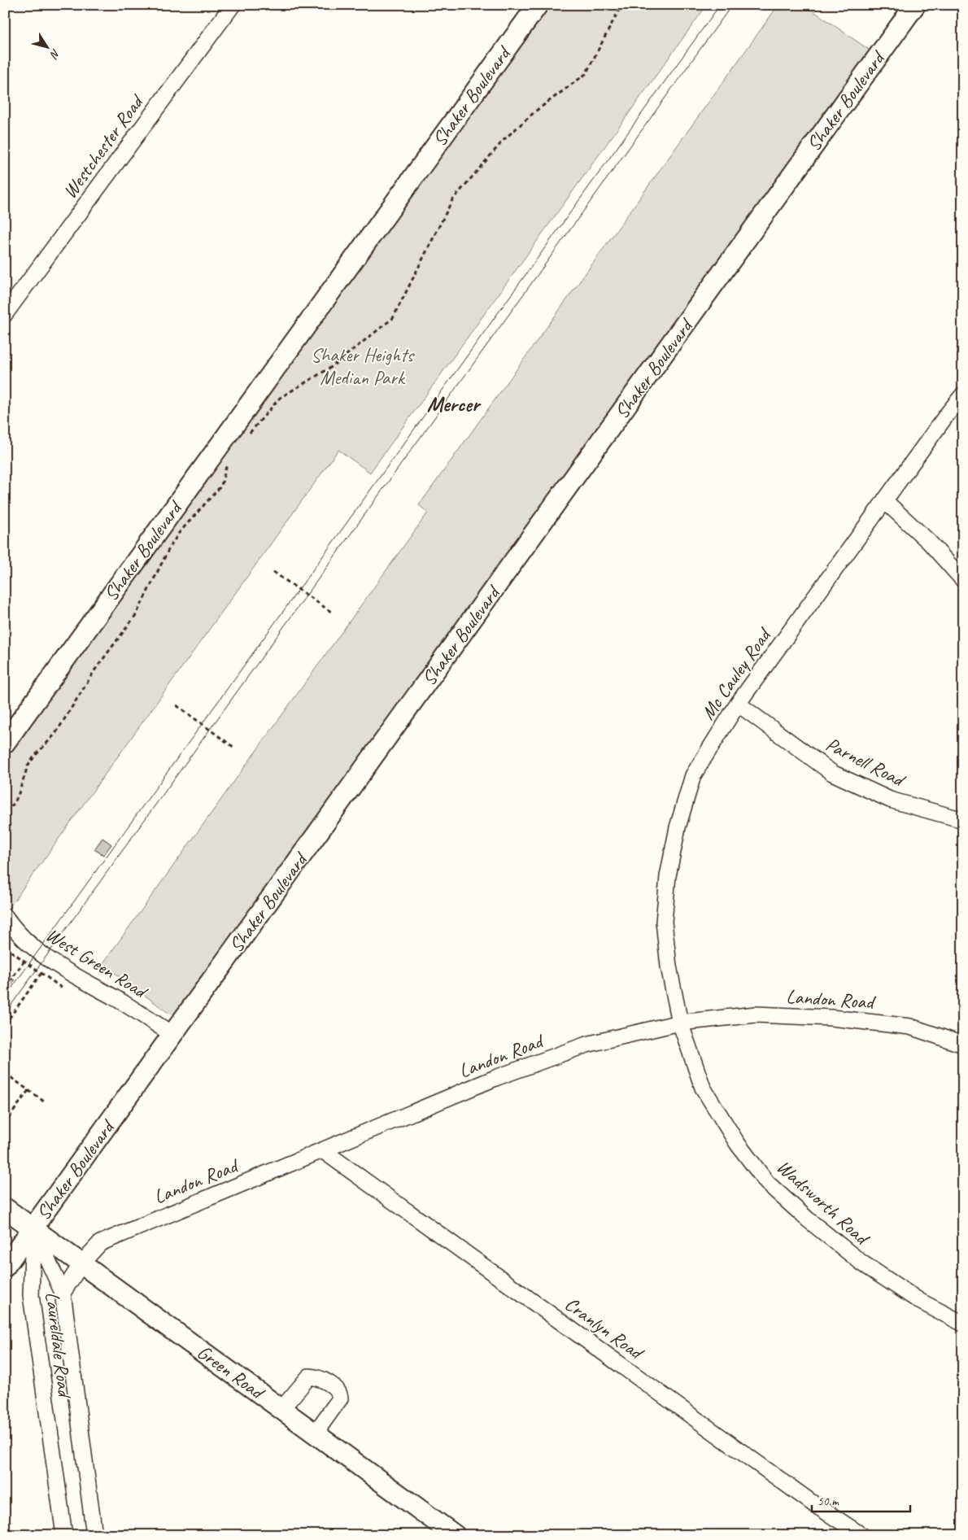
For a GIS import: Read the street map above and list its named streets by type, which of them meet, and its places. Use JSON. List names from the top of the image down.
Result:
{
  "streets": {
    "main road": ["Shaker Boulevard", "Green Road"],
    "street": [
      "Westchester Road",
      "Mc Cauley Road",
      "Parnell Road",
      "West Green Road",
      "Landon Road",
      "Wadsworth Road",
      "Cranlyn Road",
      "Laureldale Road"
    ]
  },
  "crossings": [
    ["Shaker Boulevard", "West Green Road"],
    ["Shaker Boulevard", "Laureldale Road"],
    ["Shaker Boulevard", "Green Road"],
    ["Mc Cauley Road", "Parnell Road"],
    ["Mc Cauley Road", "Landon Road"],
    ["Mc Cauley Road", "Wadsworth Road"],
    ["Landon Road", "Wadsworth Road"],
    ["Landon Road", "Cranlyn Road"],
    ["Landon Road", "Laureldale Road"],
    ["Landon Road", "Green Road"],
    ["Laureldale Road", "Green Road"]
  ],
  "districts": ["Mercer"],
  "parks": ["Shaker Heights Median Park"],
  "scale_bar": "50 m",
  "north": "bottom right"
}
